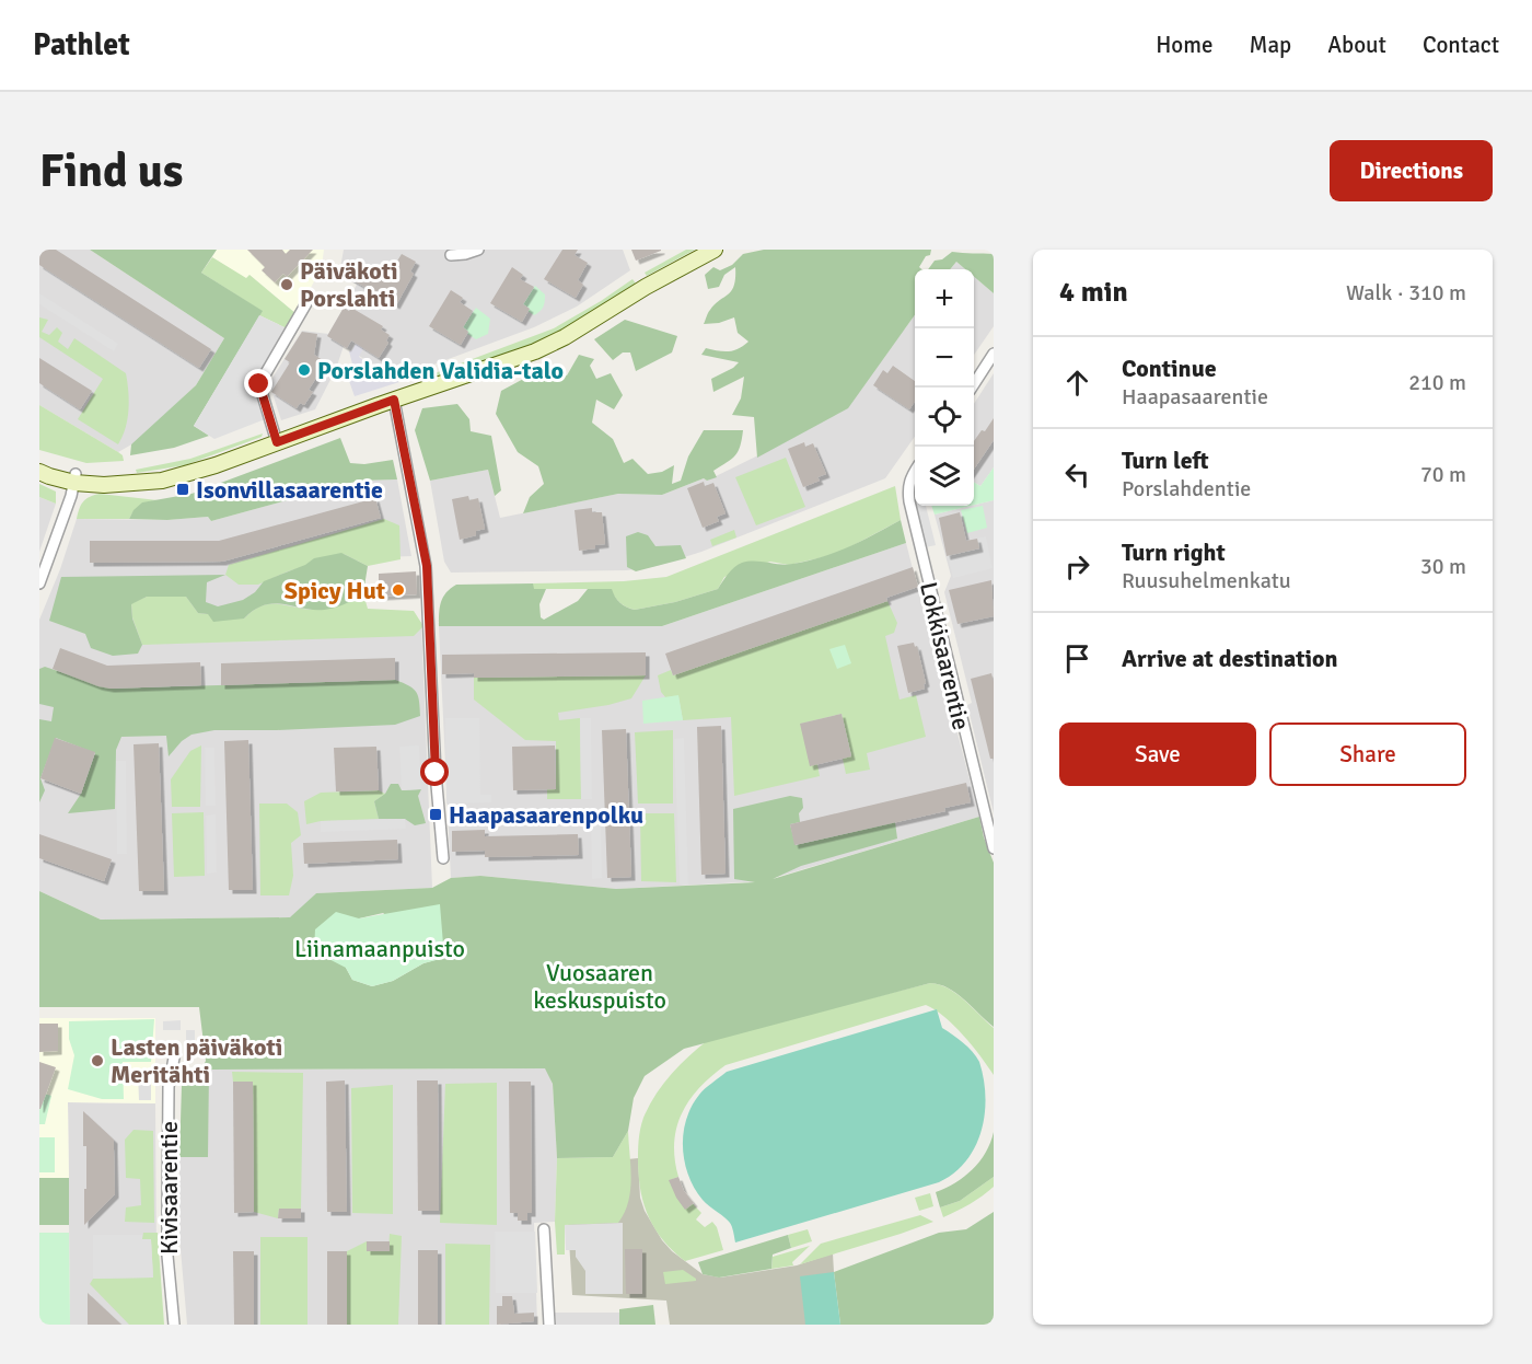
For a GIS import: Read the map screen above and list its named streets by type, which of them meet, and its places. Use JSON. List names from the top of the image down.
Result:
{
  "streets": {
    "street": ["Lokkisaarentie", "Kivisaarentie"]
  },
  "parks": ["Liinamaanpuisto", "Vuosaaren keskuspuisto"],
  "places": {
    "other": [
      "Päiväkoti Porslahti",
      "Porslahden Validia-talo",
      "Spicy Hut",
      "Lasten päiväkoti Meritähti"
    ],
    "transit": ["Isonvillasaarentie", "Haapasaarenpolku"]
  },
  "page": {
    "header": "Pathlet",
    "nav": [
      "Home",
      "Map",
      "About",
      "Contact"
    ],
    "buttons": [
      "Directions",
      ["Save", "Share"]
    ],
    "title": "Find us",
    "heading": ["4 min", "Walk · 310 m"],
    "map_buttons": ["+", "−"],
    "list": [
      ["Continue", "Haapasaarentie", "210 m"],
      ["Turn left", "Porslahdentie", "70 m"],
      ["Turn right", "Ruusuhelmenkatu", "30 m"],
      "Arrive at destination"
    ]
  }
}
